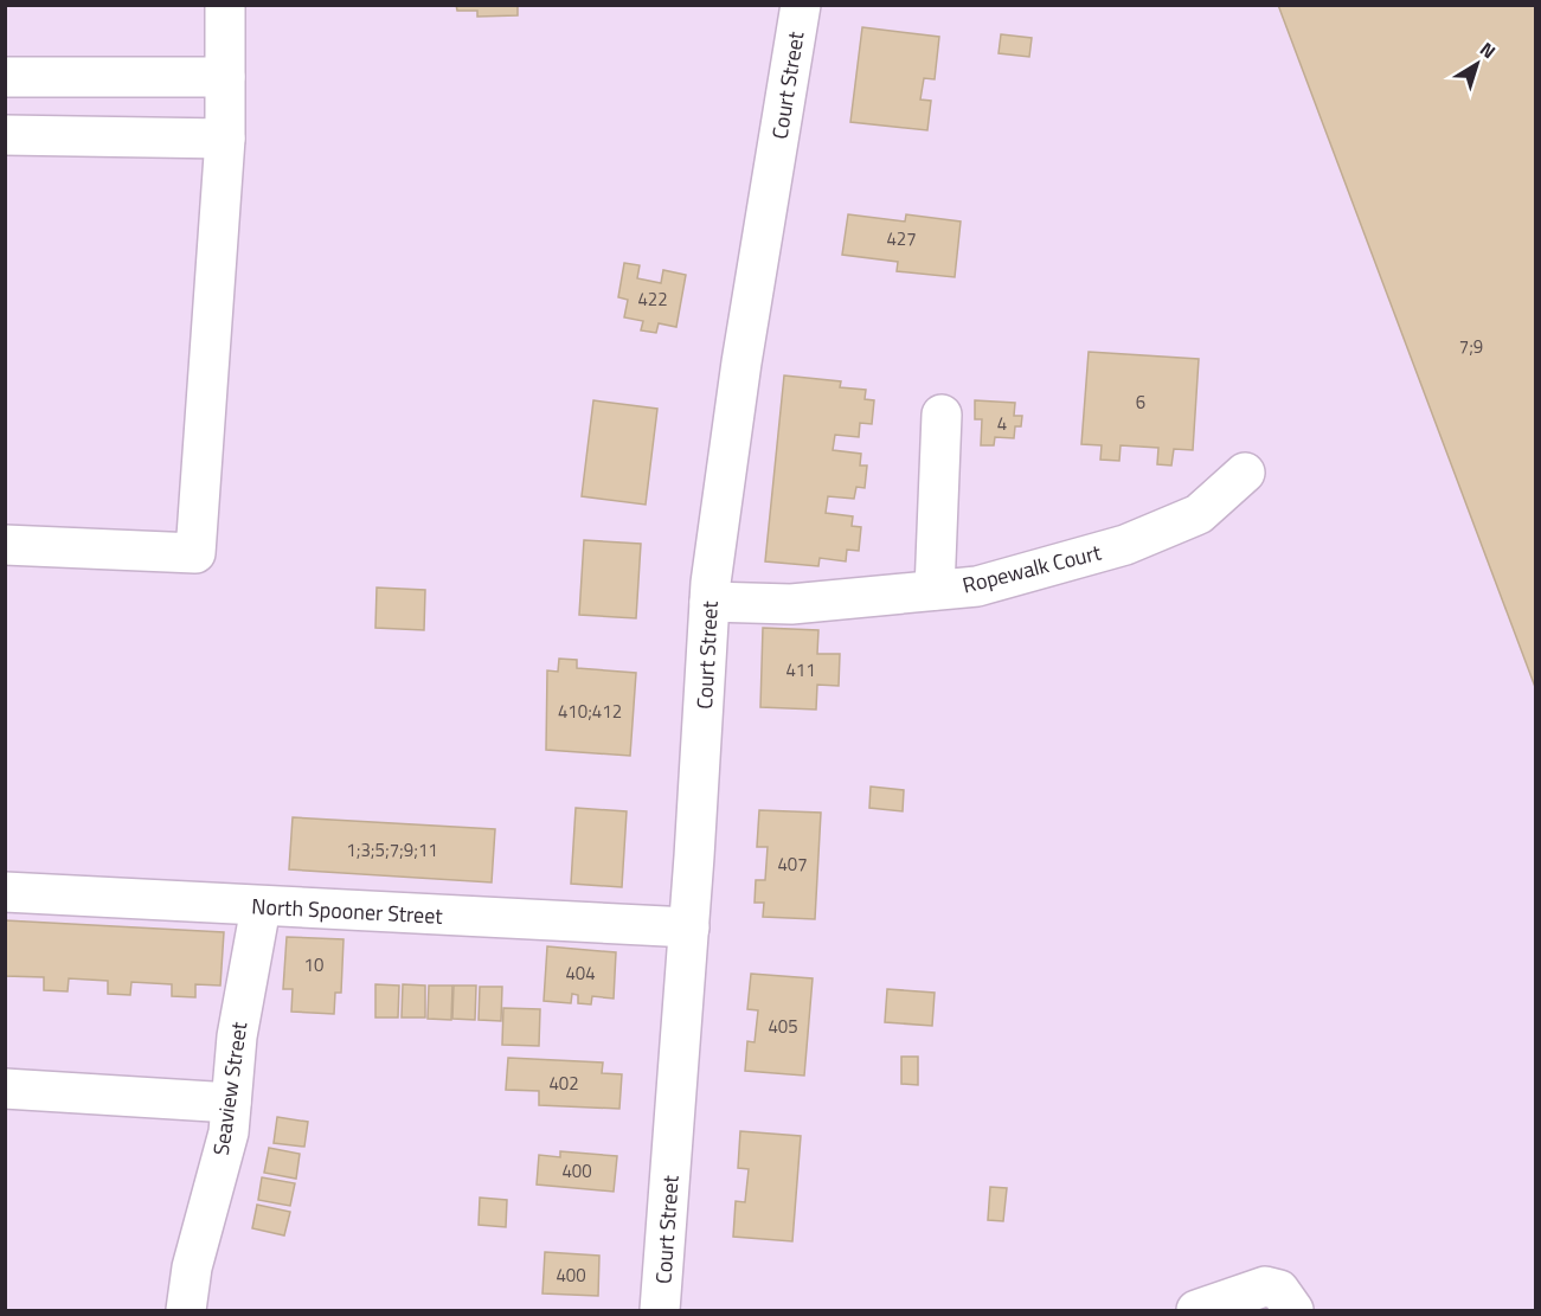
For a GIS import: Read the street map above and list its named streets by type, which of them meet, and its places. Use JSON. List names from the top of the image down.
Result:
{
  "streets": {
    "street": [
      "Court Street",
      "Ropewalk Court",
      "North Spooner Street",
      "Seaview Street"
    ]
  },
  "crossings": [
    ["Court Street", "Ropewalk Court"],
    ["Court Street", "North Spooner Street"],
    ["North Spooner Street", "Seaview Street"]
  ],
  "house_numbers": [
    "427",
    "422",
    "7;9",
    "6",
    "4",
    "411",
    "410;412",
    "1;3;5;7;9;11",
    "407",
    "10",
    "404",
    "405",
    "402",
    "400",
    "400"
  ],
  "north": "top right"
}
